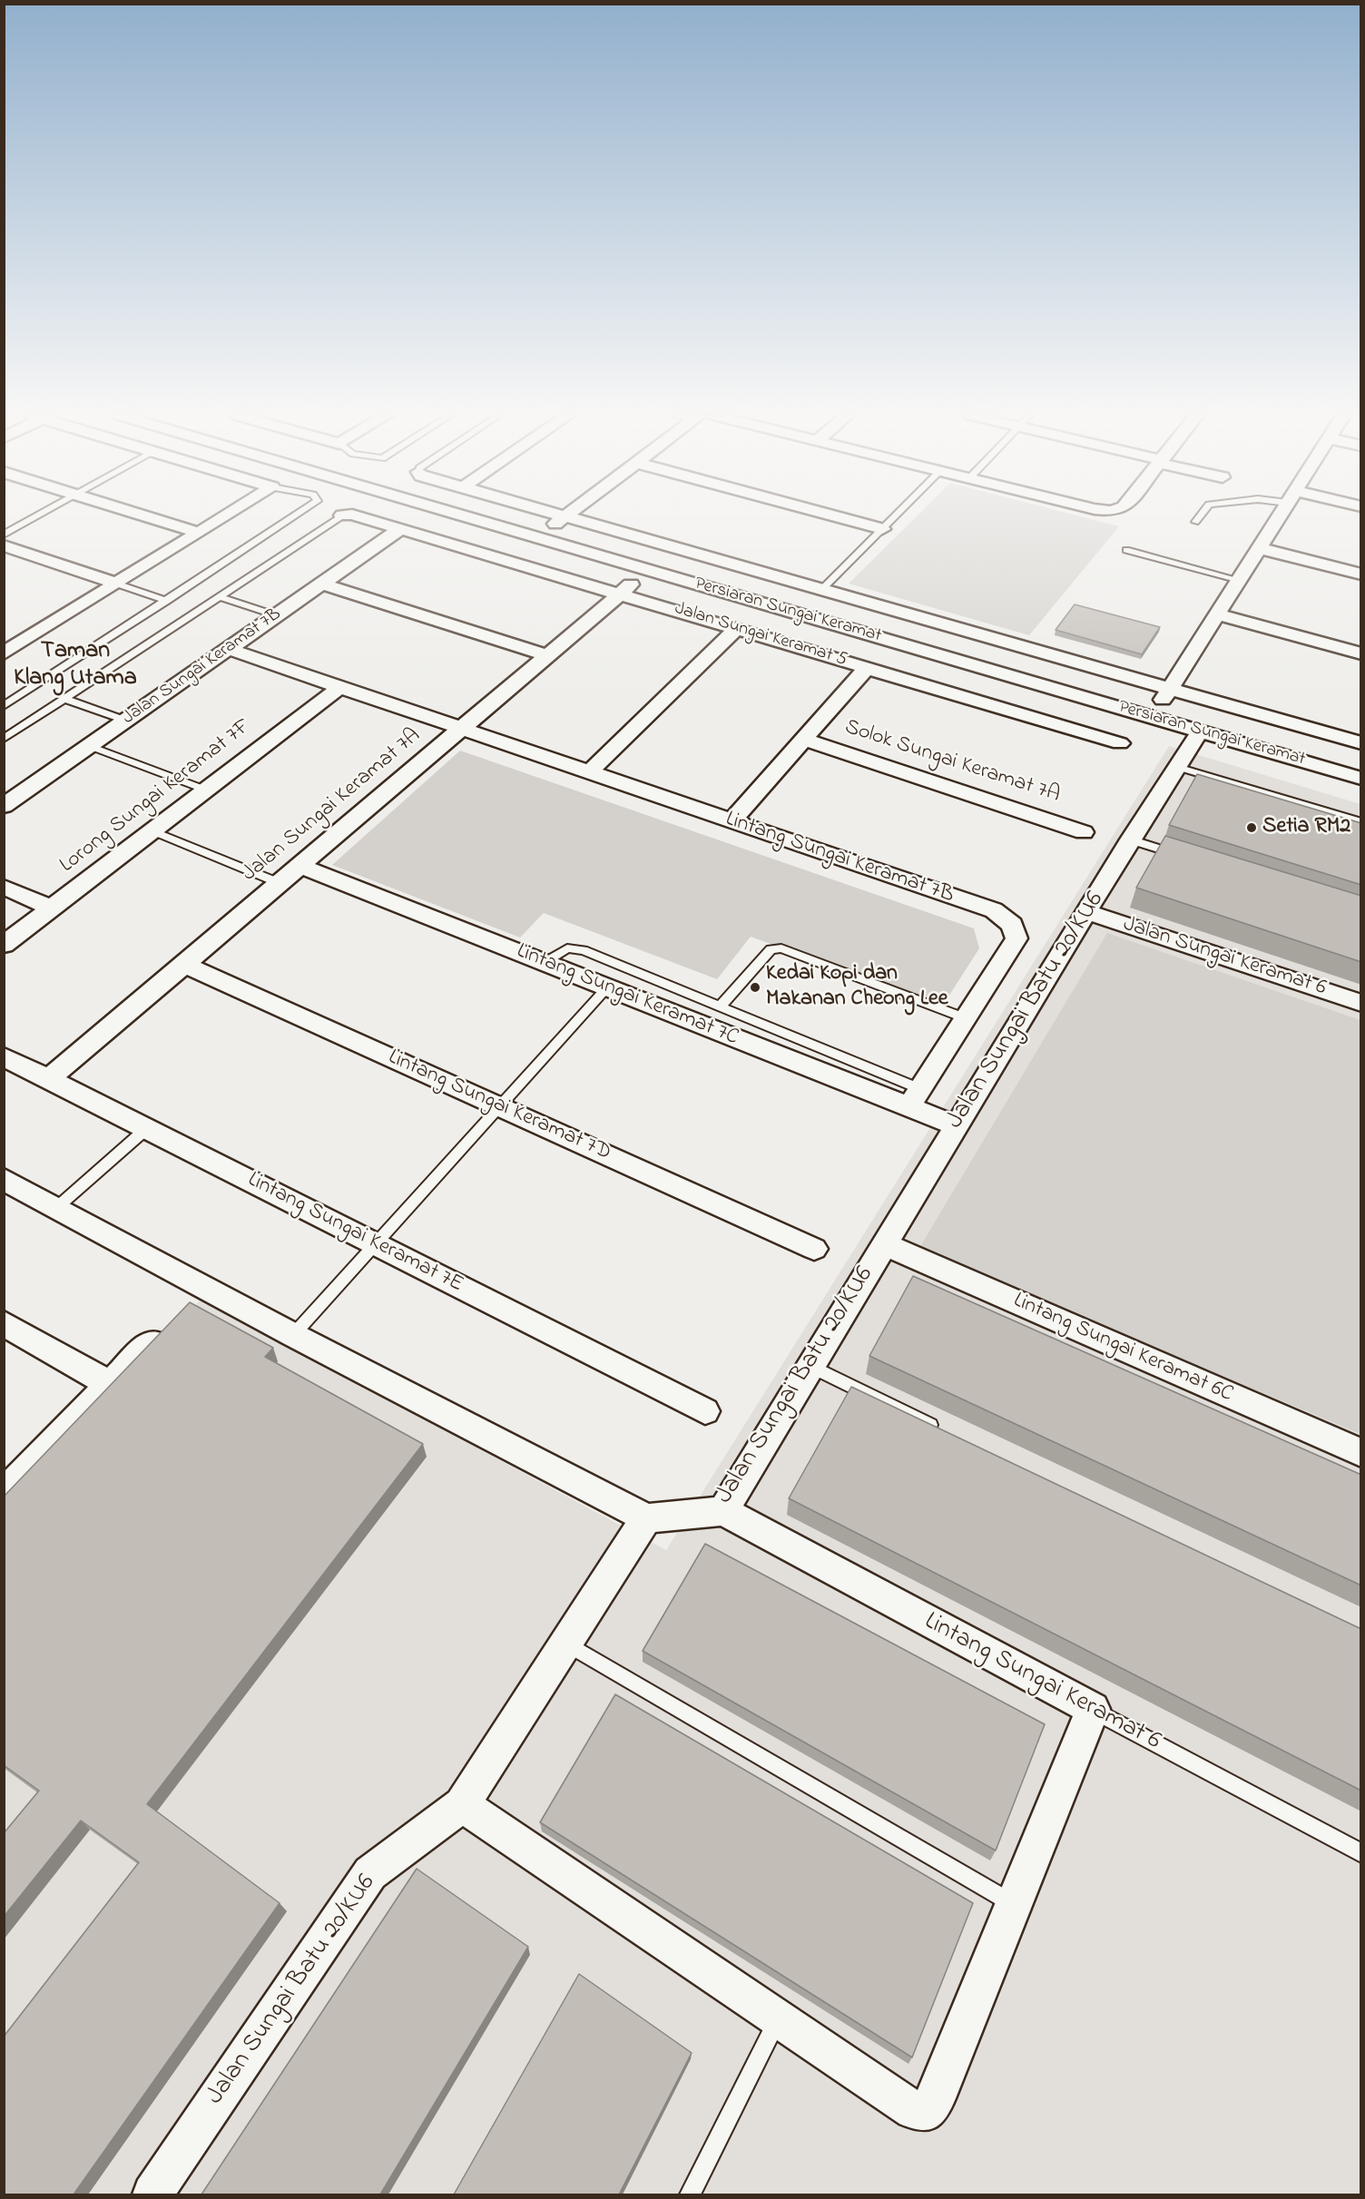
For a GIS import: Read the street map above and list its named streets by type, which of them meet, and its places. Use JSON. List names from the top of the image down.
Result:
{
  "streets": {
    "street": [
      "Persiaran Sungai Keramat",
      "Jalan Sungai Keramat 5",
      "Jalan Sungai Keramat 7B",
      "Solok Sungai Keramat 7A",
      "Lorong Sungai Keramat 7F",
      "Jalan Sungai Keramat 7A",
      "Lintang Sungai Keramat 7B",
      "Jalan Sungai Keramat 6",
      "Lintang Sungai Keramat 7C",
      "Jalan Sungai Batu 20/KU6",
      "Lintang Sungai Keramat 7D",
      "Lintang Sungai Keramat 7E",
      "Lintang Sungai Keramat 6C",
      "Lintang Sungai Keramat 6"
    ]
  },
  "crossings": [
    ["Persiaran Sungai Keramat", "Jalan Sungai Keramat 7A"],
    ["Persiaran Sungai Keramat", "Jalan Sungai Batu 20/KU6"],
    ["Jalan Sungai Keramat 5", "Jalan Sungai Keramat 7B"],
    ["Jalan Sungai Keramat 5", "Jalan Sungai Keramat 7A"],
    ["Jalan Sungai Keramat 7B", "Lintang Sungai Keramat 7B"],
    ["Lorong Sungai Keramat 7F", "Lintang Sungai Keramat 7B"],
    ["Jalan Sungai Keramat 7A", "Lintang Sungai Keramat 7B"],
    ["Jalan Sungai Keramat 7A", "Lintang Sungai Keramat 7C"],
    ["Jalan Sungai Keramat 7A", "Lintang Sungai Keramat 7D"],
    ["Jalan Sungai Keramat 7A", "Lintang Sungai Keramat 7E"],
    ["Lintang Sungai Keramat 7B", "Lintang Sungai Keramat 7C"],
    ["Jalan Sungai Keramat 6", "Jalan Sungai Batu 20/KU6"],
    ["Lintang Sungai Keramat 7C", "Jalan Sungai Batu 20/KU6"],
    ["Jalan Sungai Batu 20/KU6", "Lintang Sungai Keramat 6C"],
    ["Jalan Sungai Batu 20/KU6", "Lintang Sungai Keramat 6"]
  ],
  "districts": ["Taman Klang Utama"],
  "places": ["Setia RM2", "Kedai Kopi dan Makanan Cheong Lee"]
}
